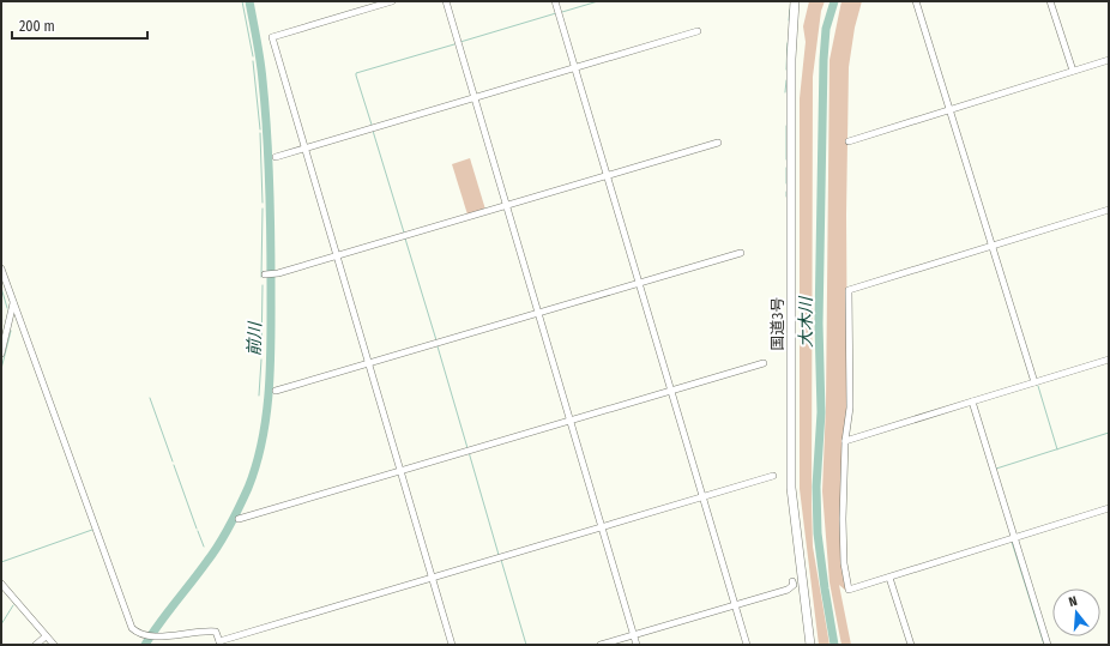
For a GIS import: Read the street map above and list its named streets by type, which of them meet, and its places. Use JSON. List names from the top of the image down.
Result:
{
  "streets": {
    "highway": ["国道3号"]
  },
  "water": ["大木川", "前川"],
  "scale_bar": "200 m",
  "north": "top"
}
